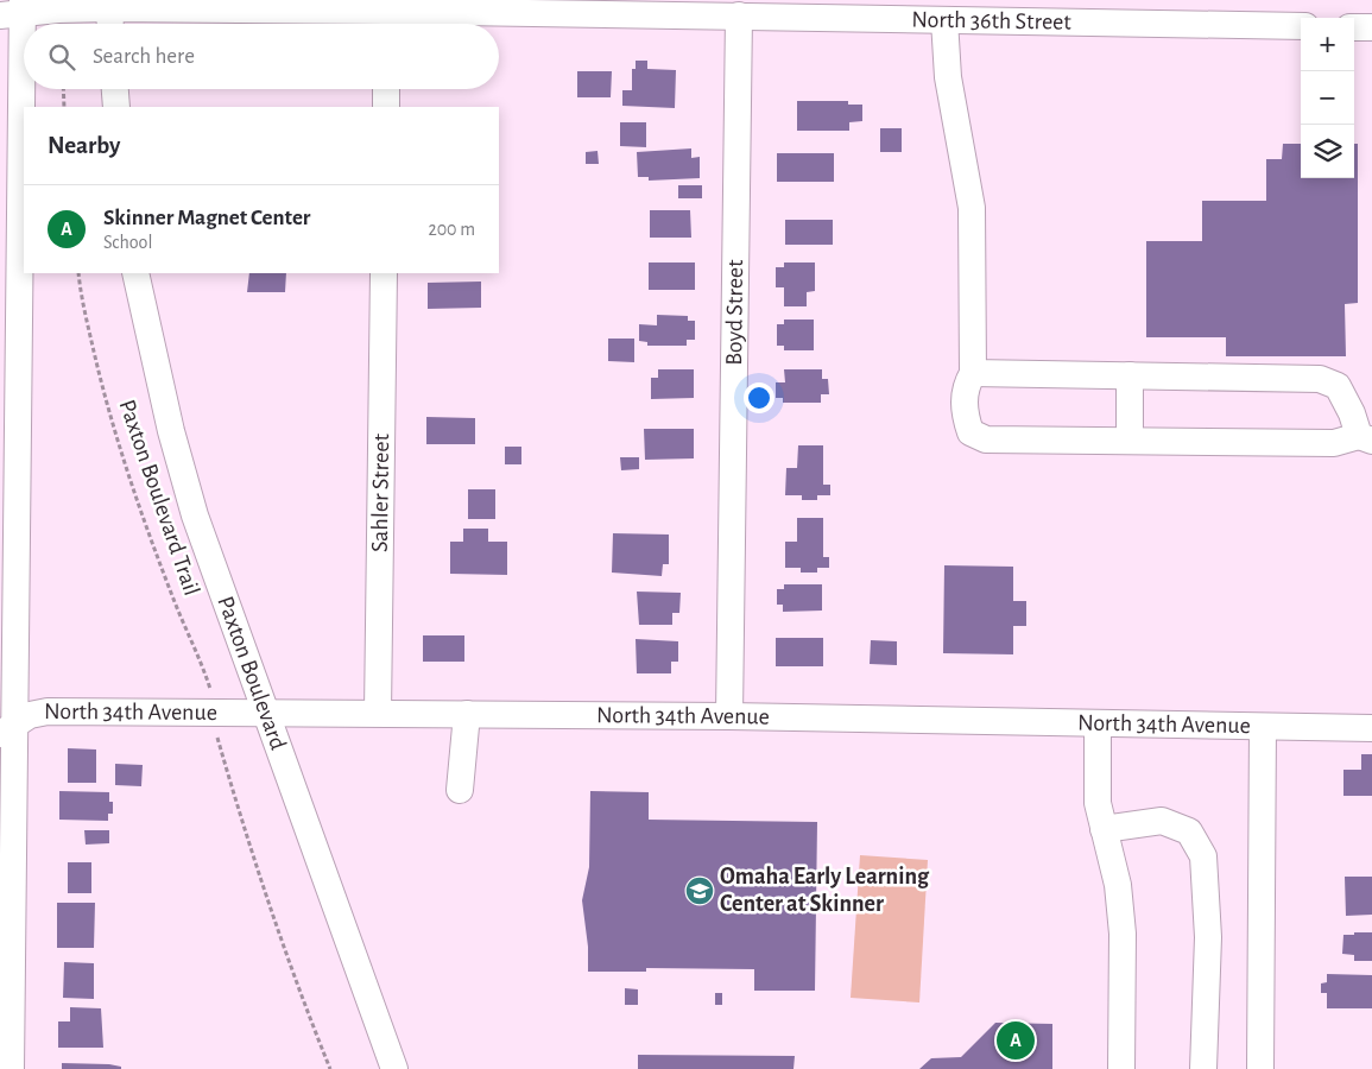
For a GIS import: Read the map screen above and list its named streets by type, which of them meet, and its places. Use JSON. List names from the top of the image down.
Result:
{
  "streets": {
    "street": [
      "North 36th Street",
      "Boyd Street",
      "Sahler Street",
      "Paxton Boulevard",
      "North 34th Avenue"
    ],
    "path": ["Paxton Boulevard Trail"]
  },
  "crossings": [
    ["North 36th Street", "Boyd Street"],
    ["Boyd Street", "North 34th Avenue"],
    ["Sahler Street", "North 34th Avenue"],
    ["Paxton Boulevard Trail", "North 34th Avenue"],
    ["Paxton Boulevard", "North 34th Avenue"]
  ],
  "places": {
    "school or university": ["Omaha Early Learning Center at Skinner"]
  },
  "page": {
    "map_buttons": ["+", "−"],
    "search": "Search here",
    "heading": "Nearby",
    "list": [
      {
        "mark": "A",
        "name": "Skinner Magnet Center",
        "note": "School",
        "value": "200 m"
      }
    ],
    "pins": "A"
  }
}
